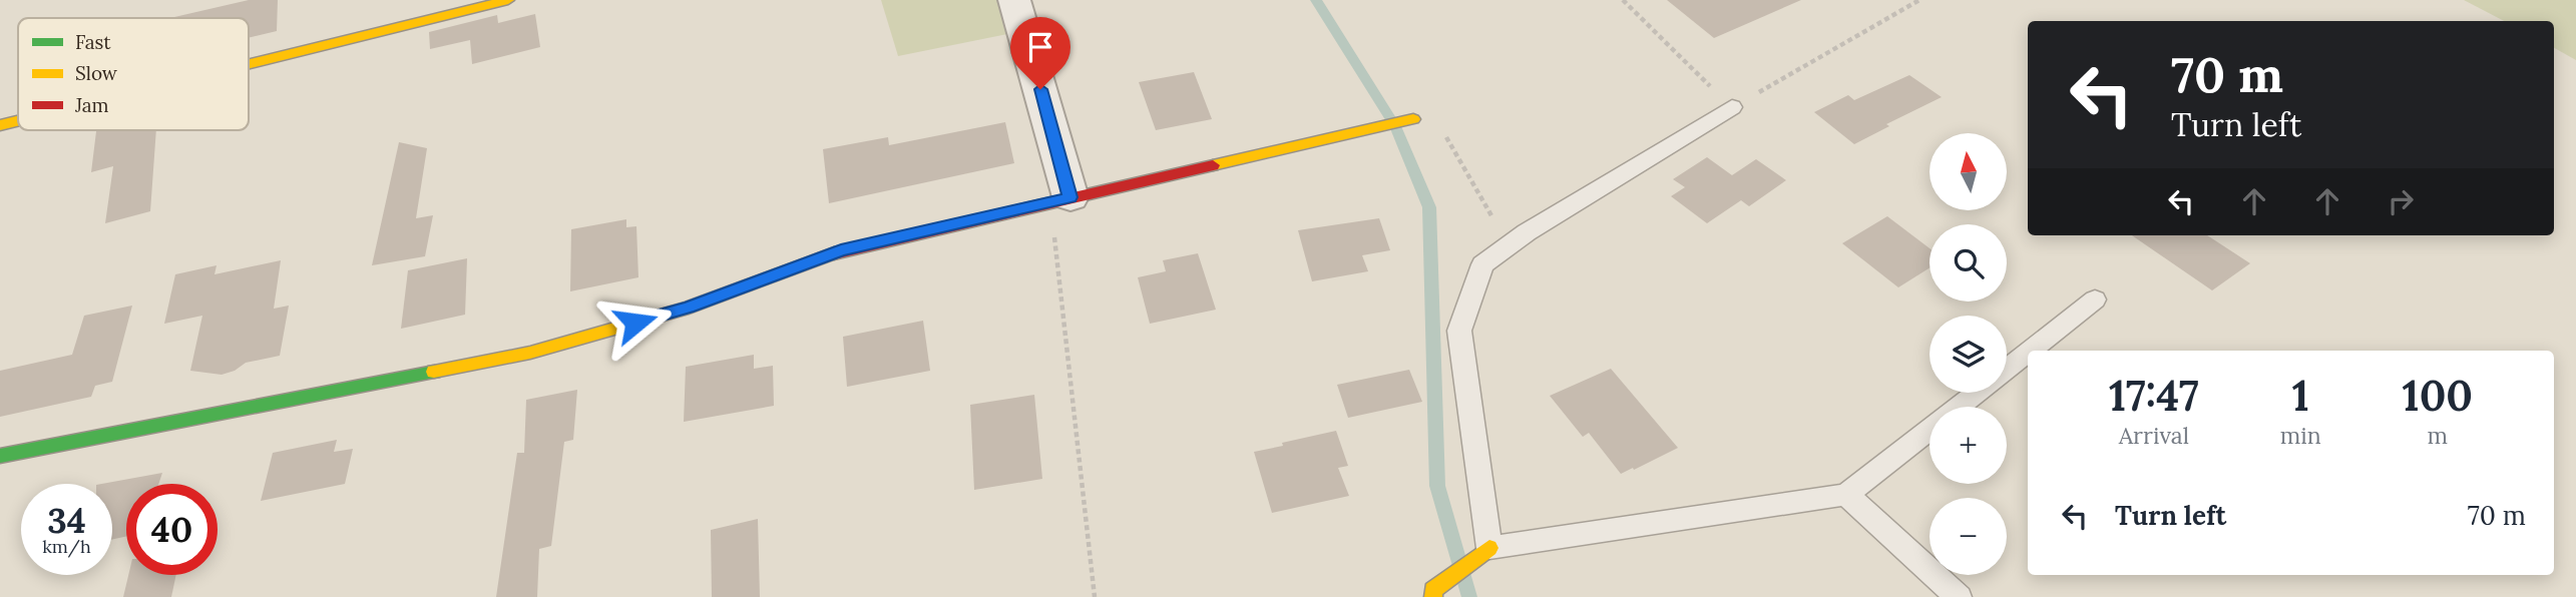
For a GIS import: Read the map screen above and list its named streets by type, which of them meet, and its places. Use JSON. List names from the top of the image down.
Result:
{
  "legend": ["Fast", "Slow", "Jam"],
  "north": "top",
  "page": {
    "turn": ["70 m", "Turn left"],
    "map_buttons": ["+", "−"],
    "eta": [
      "17:47",
      "Arrival",
      "1",
      "min",
      "100",
      "m"
    ],
    "list": [
      {
        "name": "Turn left",
        "value": "70 m"
      }
    ],
    "speed": "34 km/h",
    "limit": "40"
  }
}
